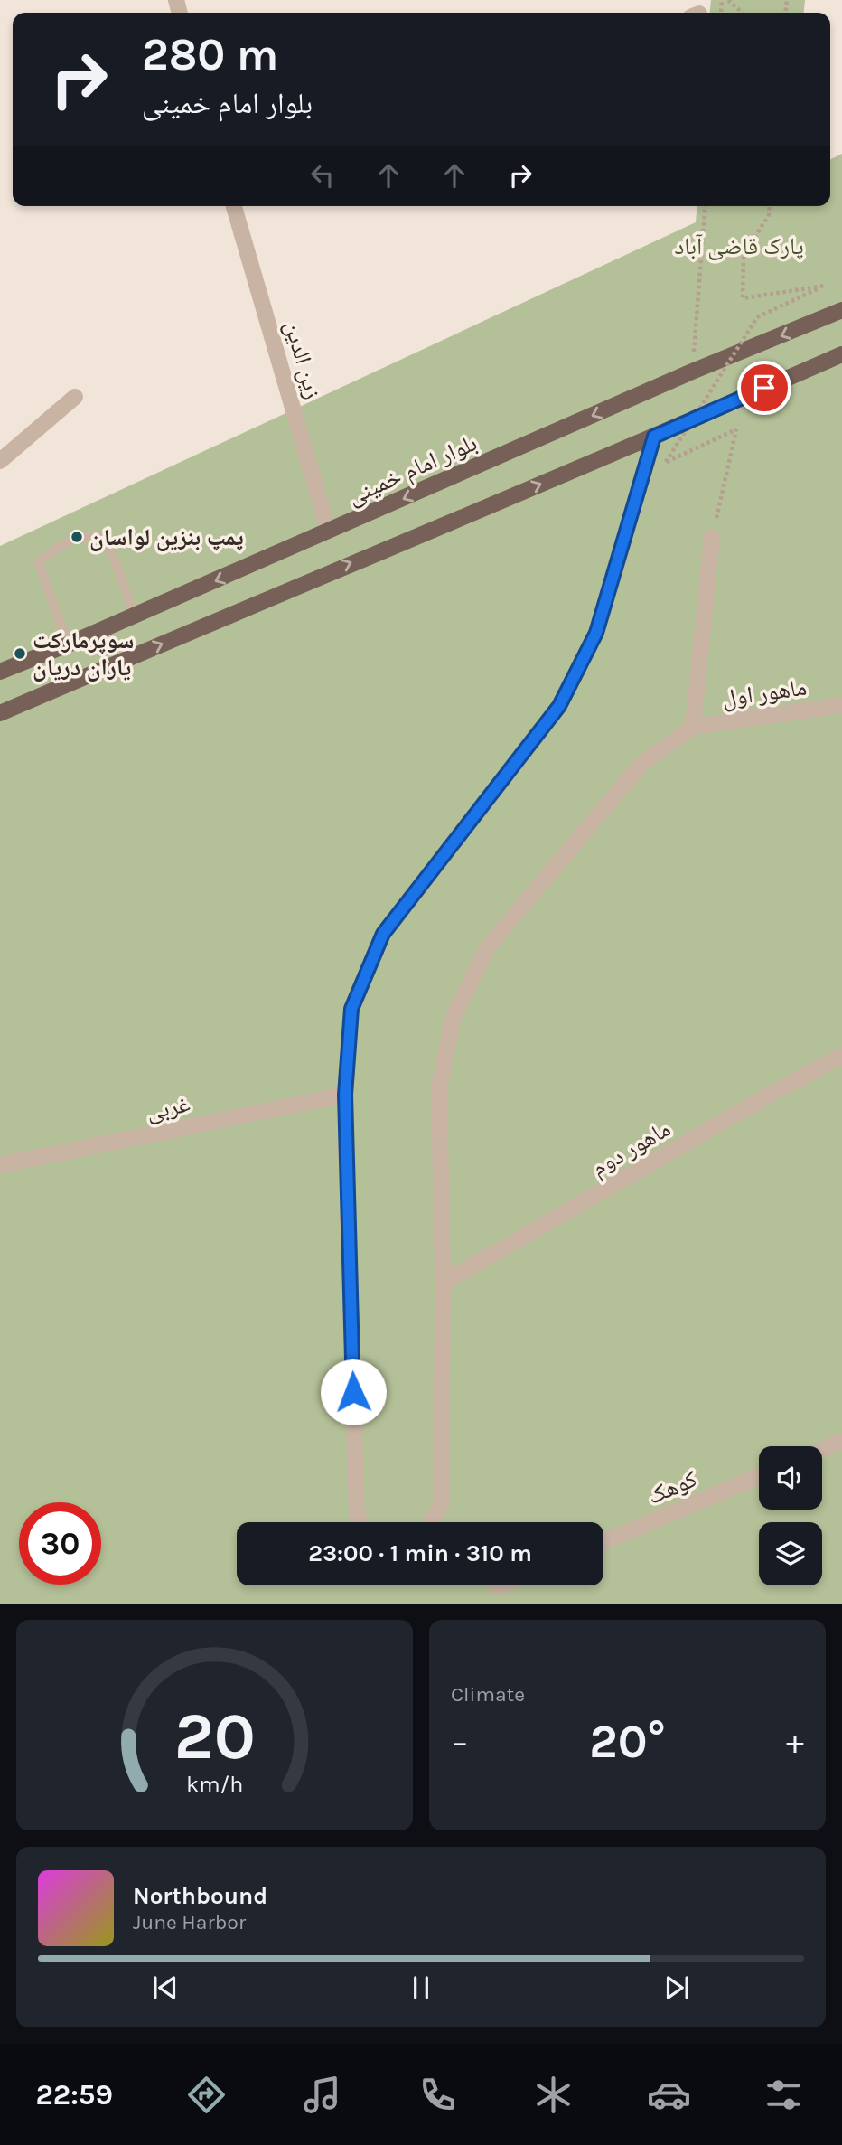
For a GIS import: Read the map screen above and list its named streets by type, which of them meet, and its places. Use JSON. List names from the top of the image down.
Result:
{
  "streets": {
    "main road": ["بلوار امام خمینی"],
    "street": [
      "زین الدین",
      "ماهور اول",
      "غربی",
      "ماهور دوم",
      "کوهک"
    ]
  },
  "crossings": [
    ["زین الدین", "بلوار امام خمینی"]
  ],
  "parks": ["پارک قاضی آباد"],
  "places": ["پمپ بنزین لواسان", "سوپرمارکت یاران دریان"],
  "page": {
    "turn": ["280 m", "بلوار امام خمینی"],
    "limit": "30",
    "trip": "23:00 · 1 min · 310 m",
    "tile": "Climate",
    "heat": ["−", "20°", "+"],
    "song": ["Northbound", "June Harbor"],
    "tabs": "22:59",
    "gauge": ["20", "km/h"]
  }
}
